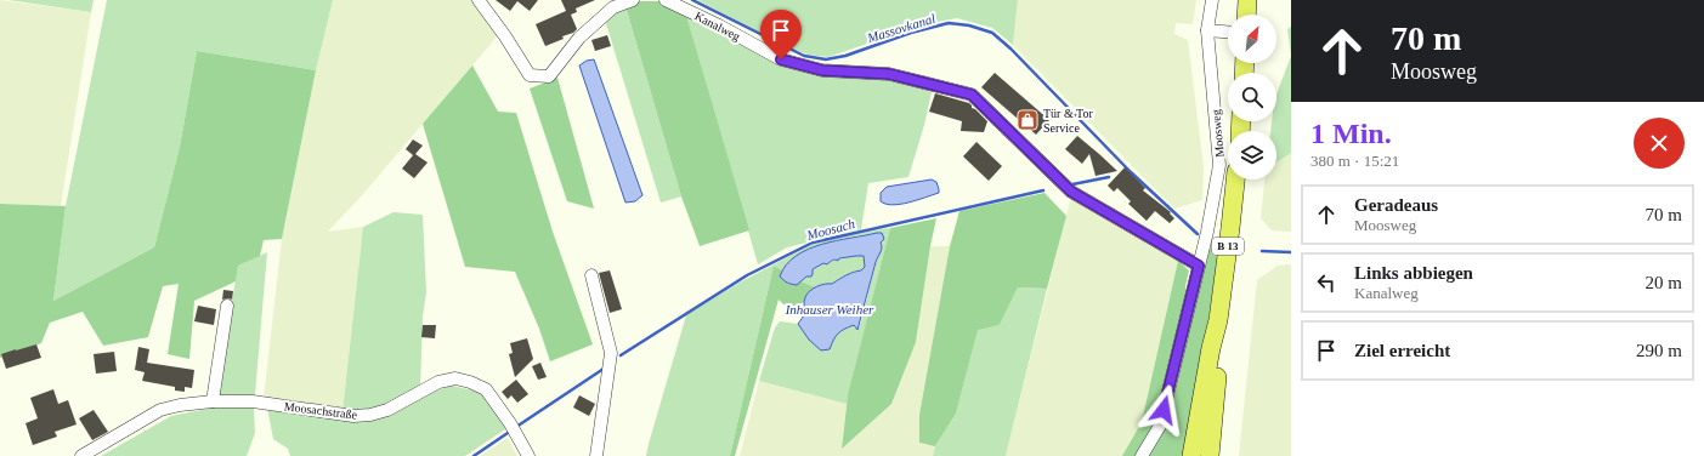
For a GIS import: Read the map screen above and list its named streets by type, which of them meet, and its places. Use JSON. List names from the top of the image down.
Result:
{
  "streets": {
    "main road": ["B 13"],
    "street": ["Kanalweg", "Moosweg", "Moosachstraße"]
  },
  "crossings": [
    ["Kanalweg", "Moosweg"]
  ],
  "water": ["Massovkanal", "Moosach", "Inhauser Weiher"],
  "places": {
    "shop": ["Tür & Tor Service"]
  },
  "north": "top right",
  "page": {
    "turn": ["70 m", "Moosweg"],
    "heading": ["1 Min.", "380 m · 15:21"],
    "list": [
      {
        "name": "Geradeaus",
        "note": "Moosweg",
        "value": "70 m"
      },
      {
        "name": "Links abbiegen",
        "note": "Kanalweg",
        "value": "20 m"
      },
      {
        "name": "Ziel erreicht",
        "value": "290 m"
      }
    ]
  }
}
